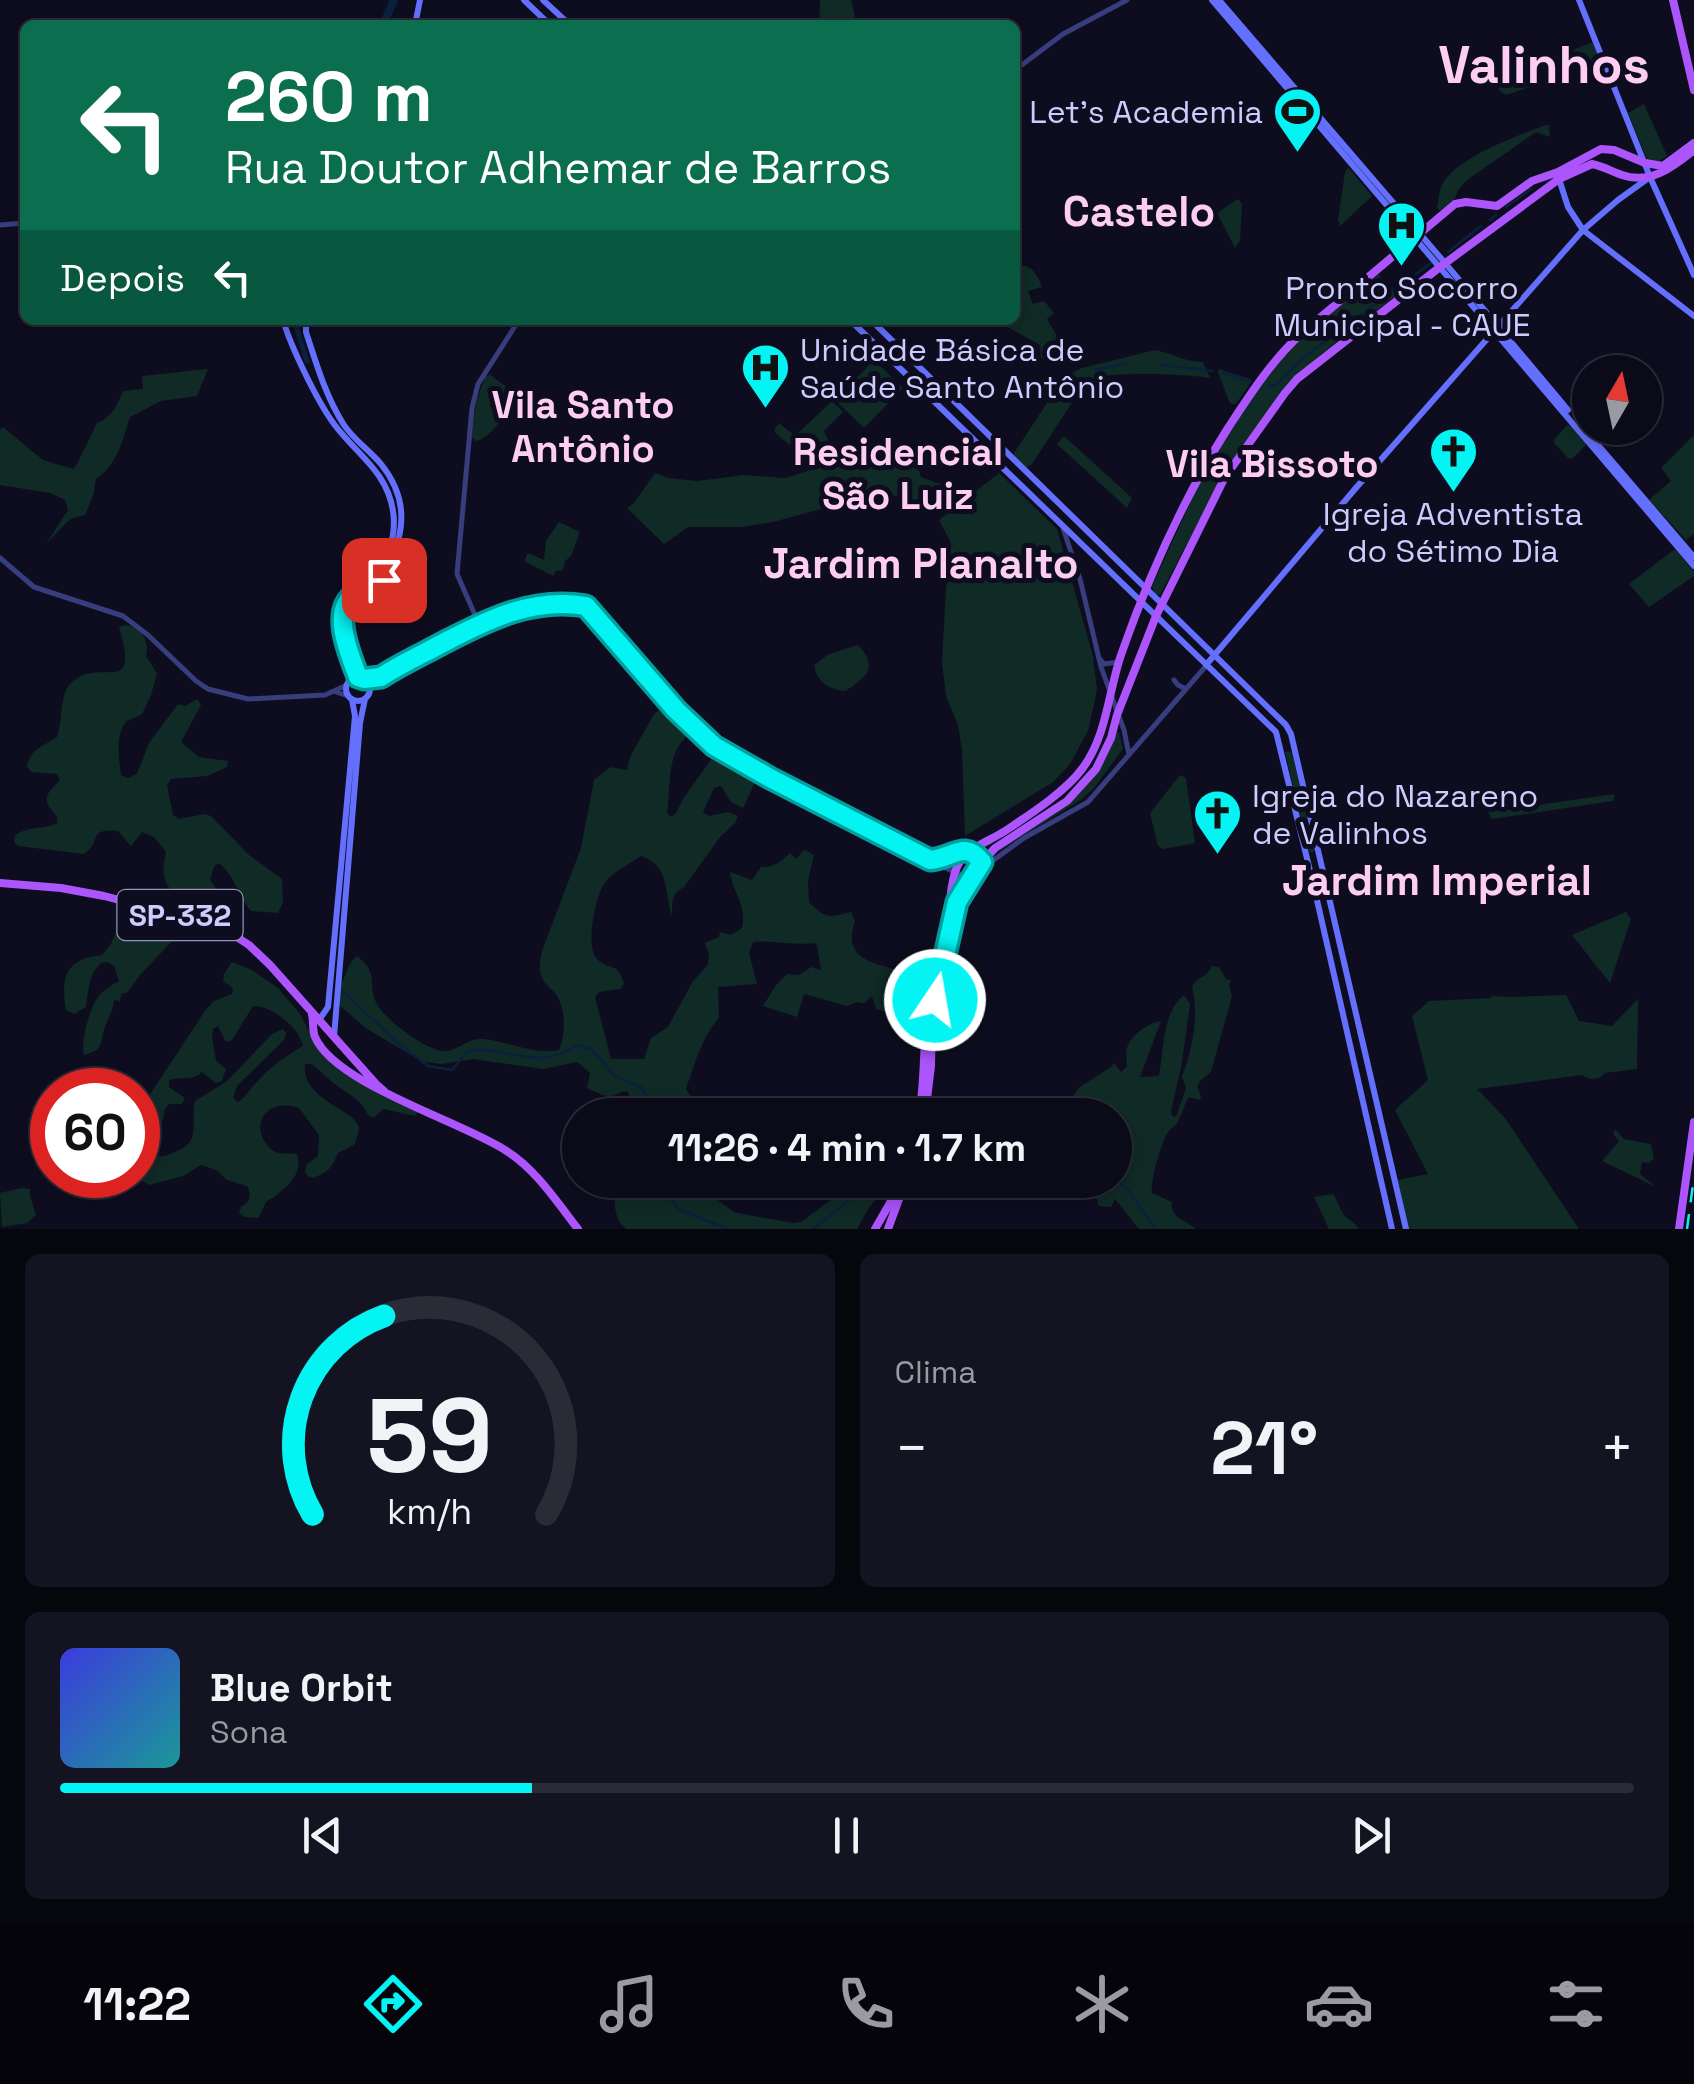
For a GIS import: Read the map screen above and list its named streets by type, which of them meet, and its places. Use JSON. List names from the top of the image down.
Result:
{
  "streets": {
    "main road": ["SP-332"]
  },
  "districts": [
    "Valinhos",
    "Castelo",
    "Vila Santo Antônio",
    "Residencial São Luiz",
    "Vila Bissoto",
    "Jardim Planalto",
    "Jardim Imperial"
  ],
  "places": {
    "sports": ["Let's Academia"],
    "hospital": ["Pronto Socorro Municipal - CAUE", "Unidade Básica de Saúde Santo Antônio"],
    "church": ["Igreja Adventista do Sétimo Dia", "Igreja do Nazareno de Valinhos"]
  },
  "north": "top",
  "page": {
    "turn": ["260 m", "Rua Doutor Adhemar de Barros"],
    "then": "Depois",
    "limit": "60",
    "trip": "11:26 · 4 min · 1.7 km",
    "tile": "Clima",
    "heat": ["−", "21°", "+"],
    "song": ["Blue Orbit", "Sona"],
    "tabs": "11:22",
    "gauge": ["59", "km/h"]
  }
}
